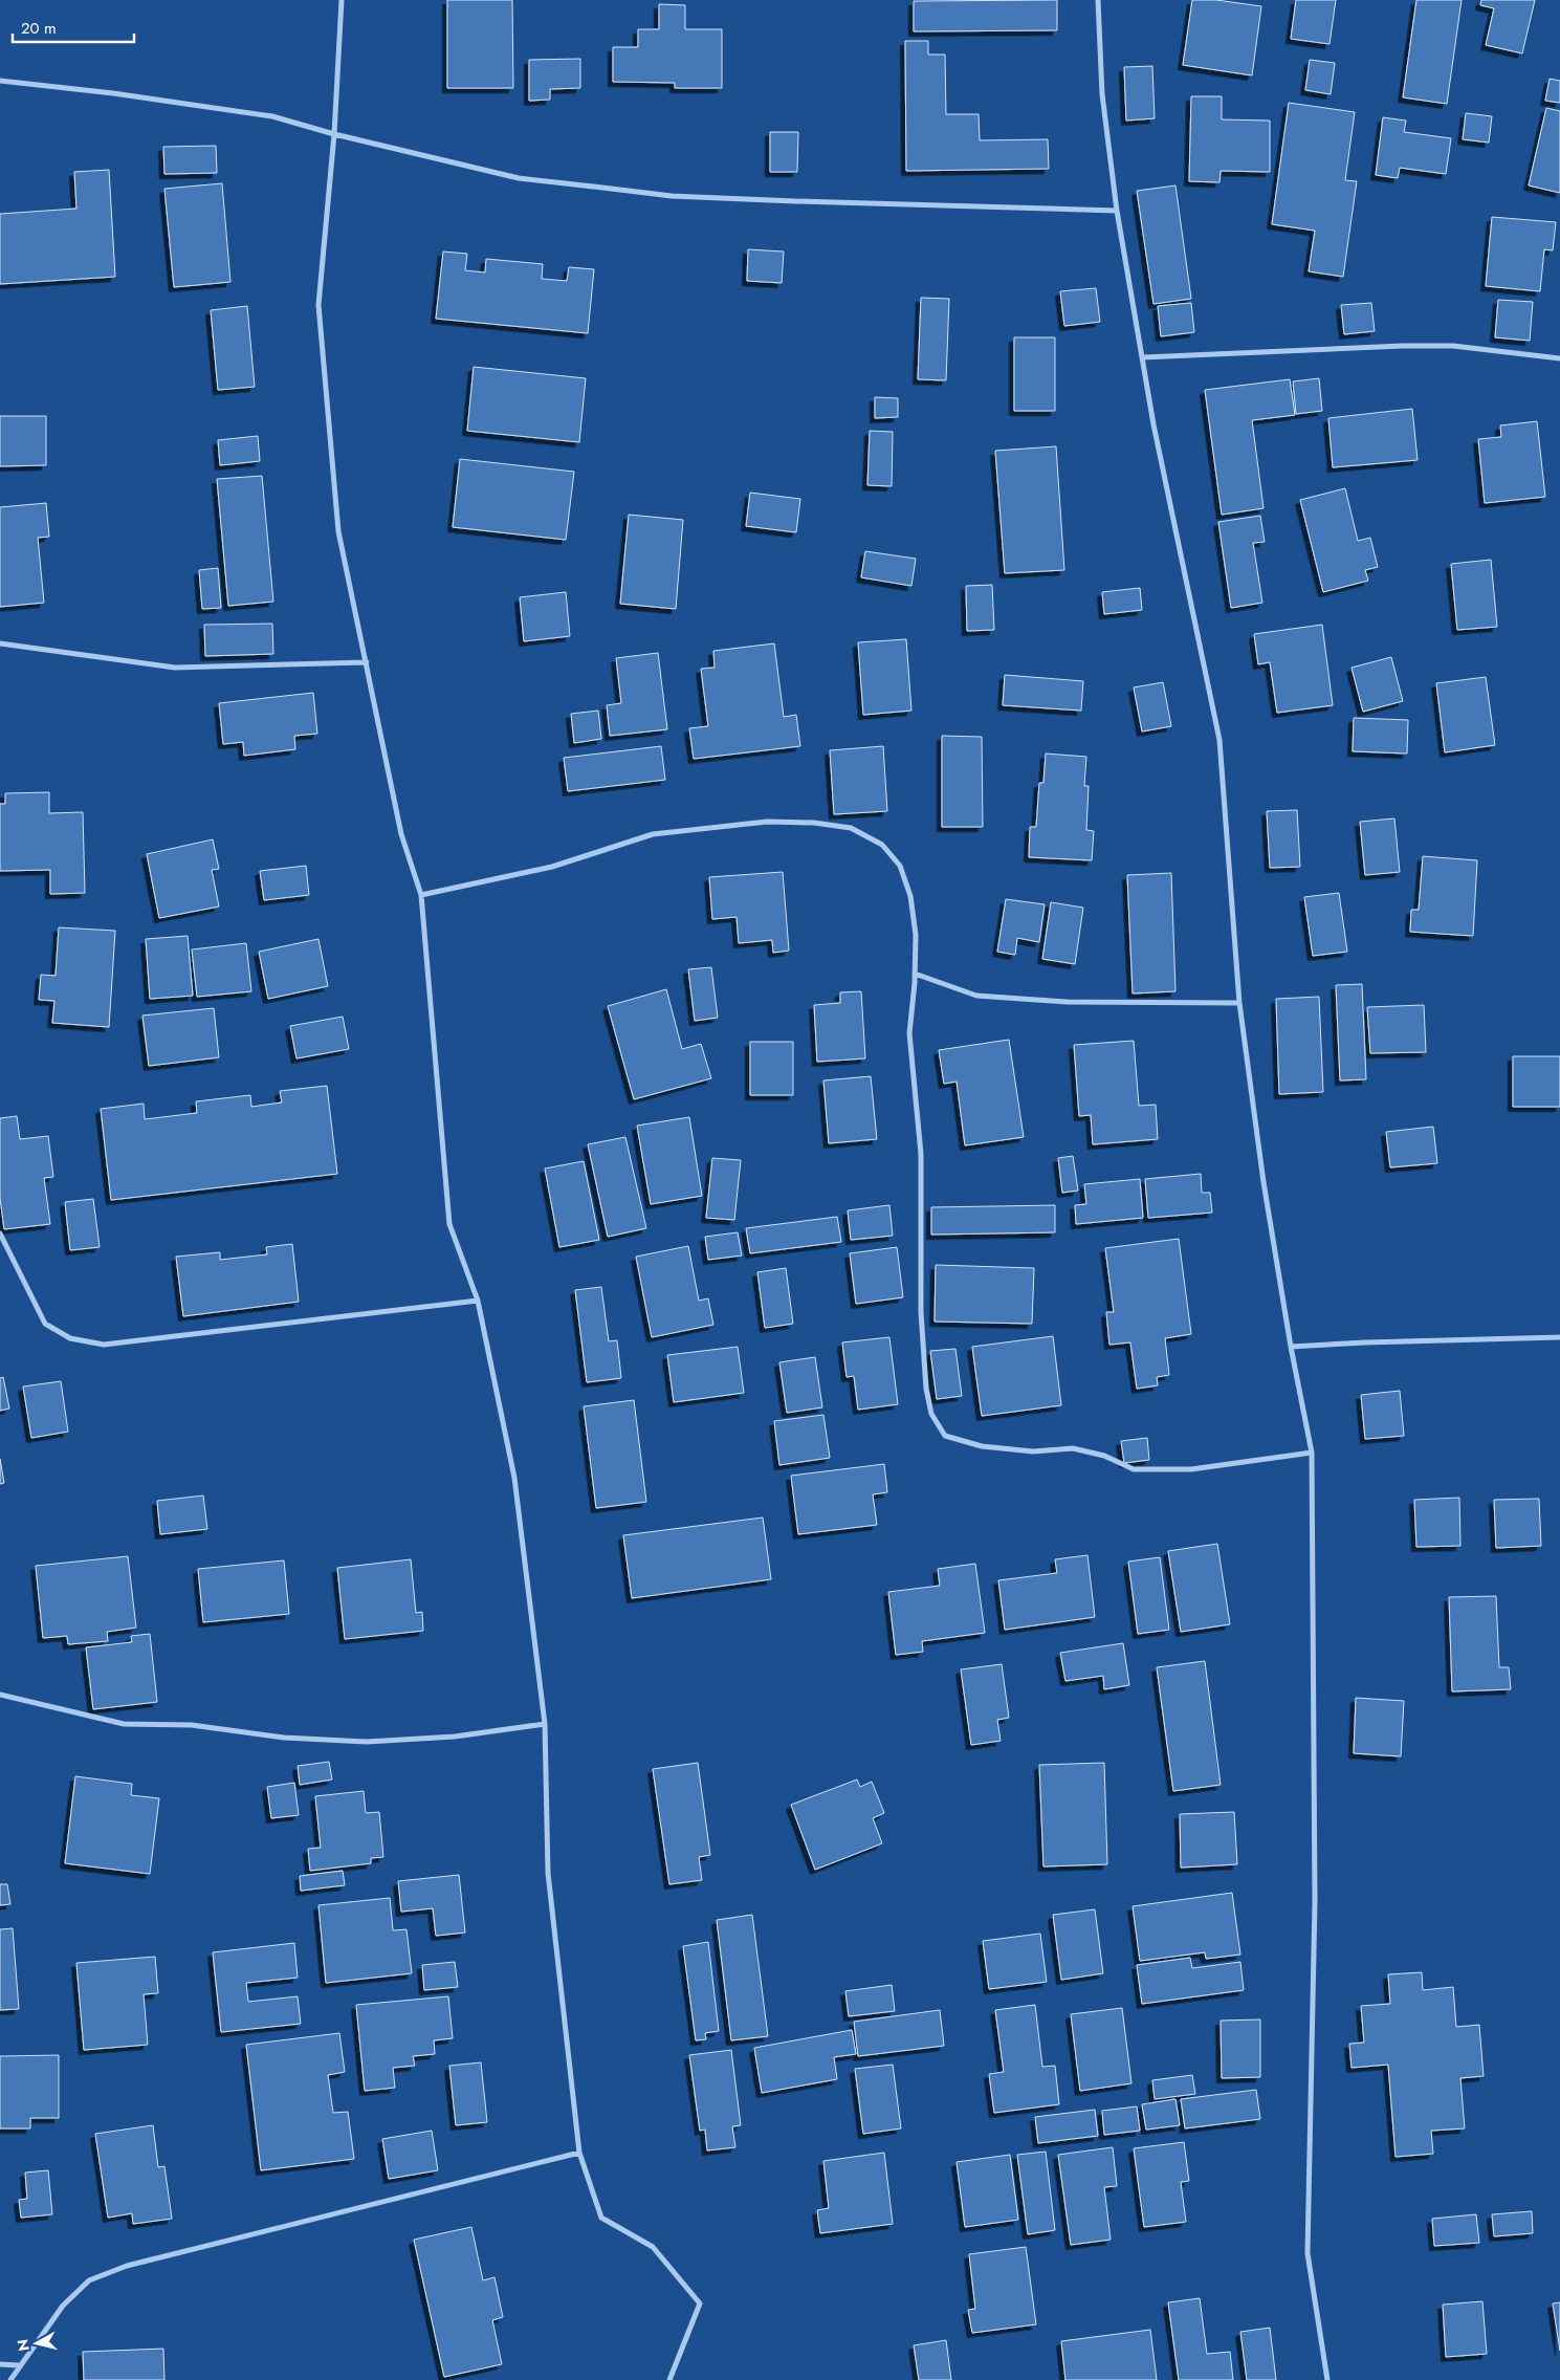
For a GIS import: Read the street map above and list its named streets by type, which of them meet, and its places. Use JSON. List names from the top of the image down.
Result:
{
  "scale_bar": "20 m",
  "north": "left"
}
